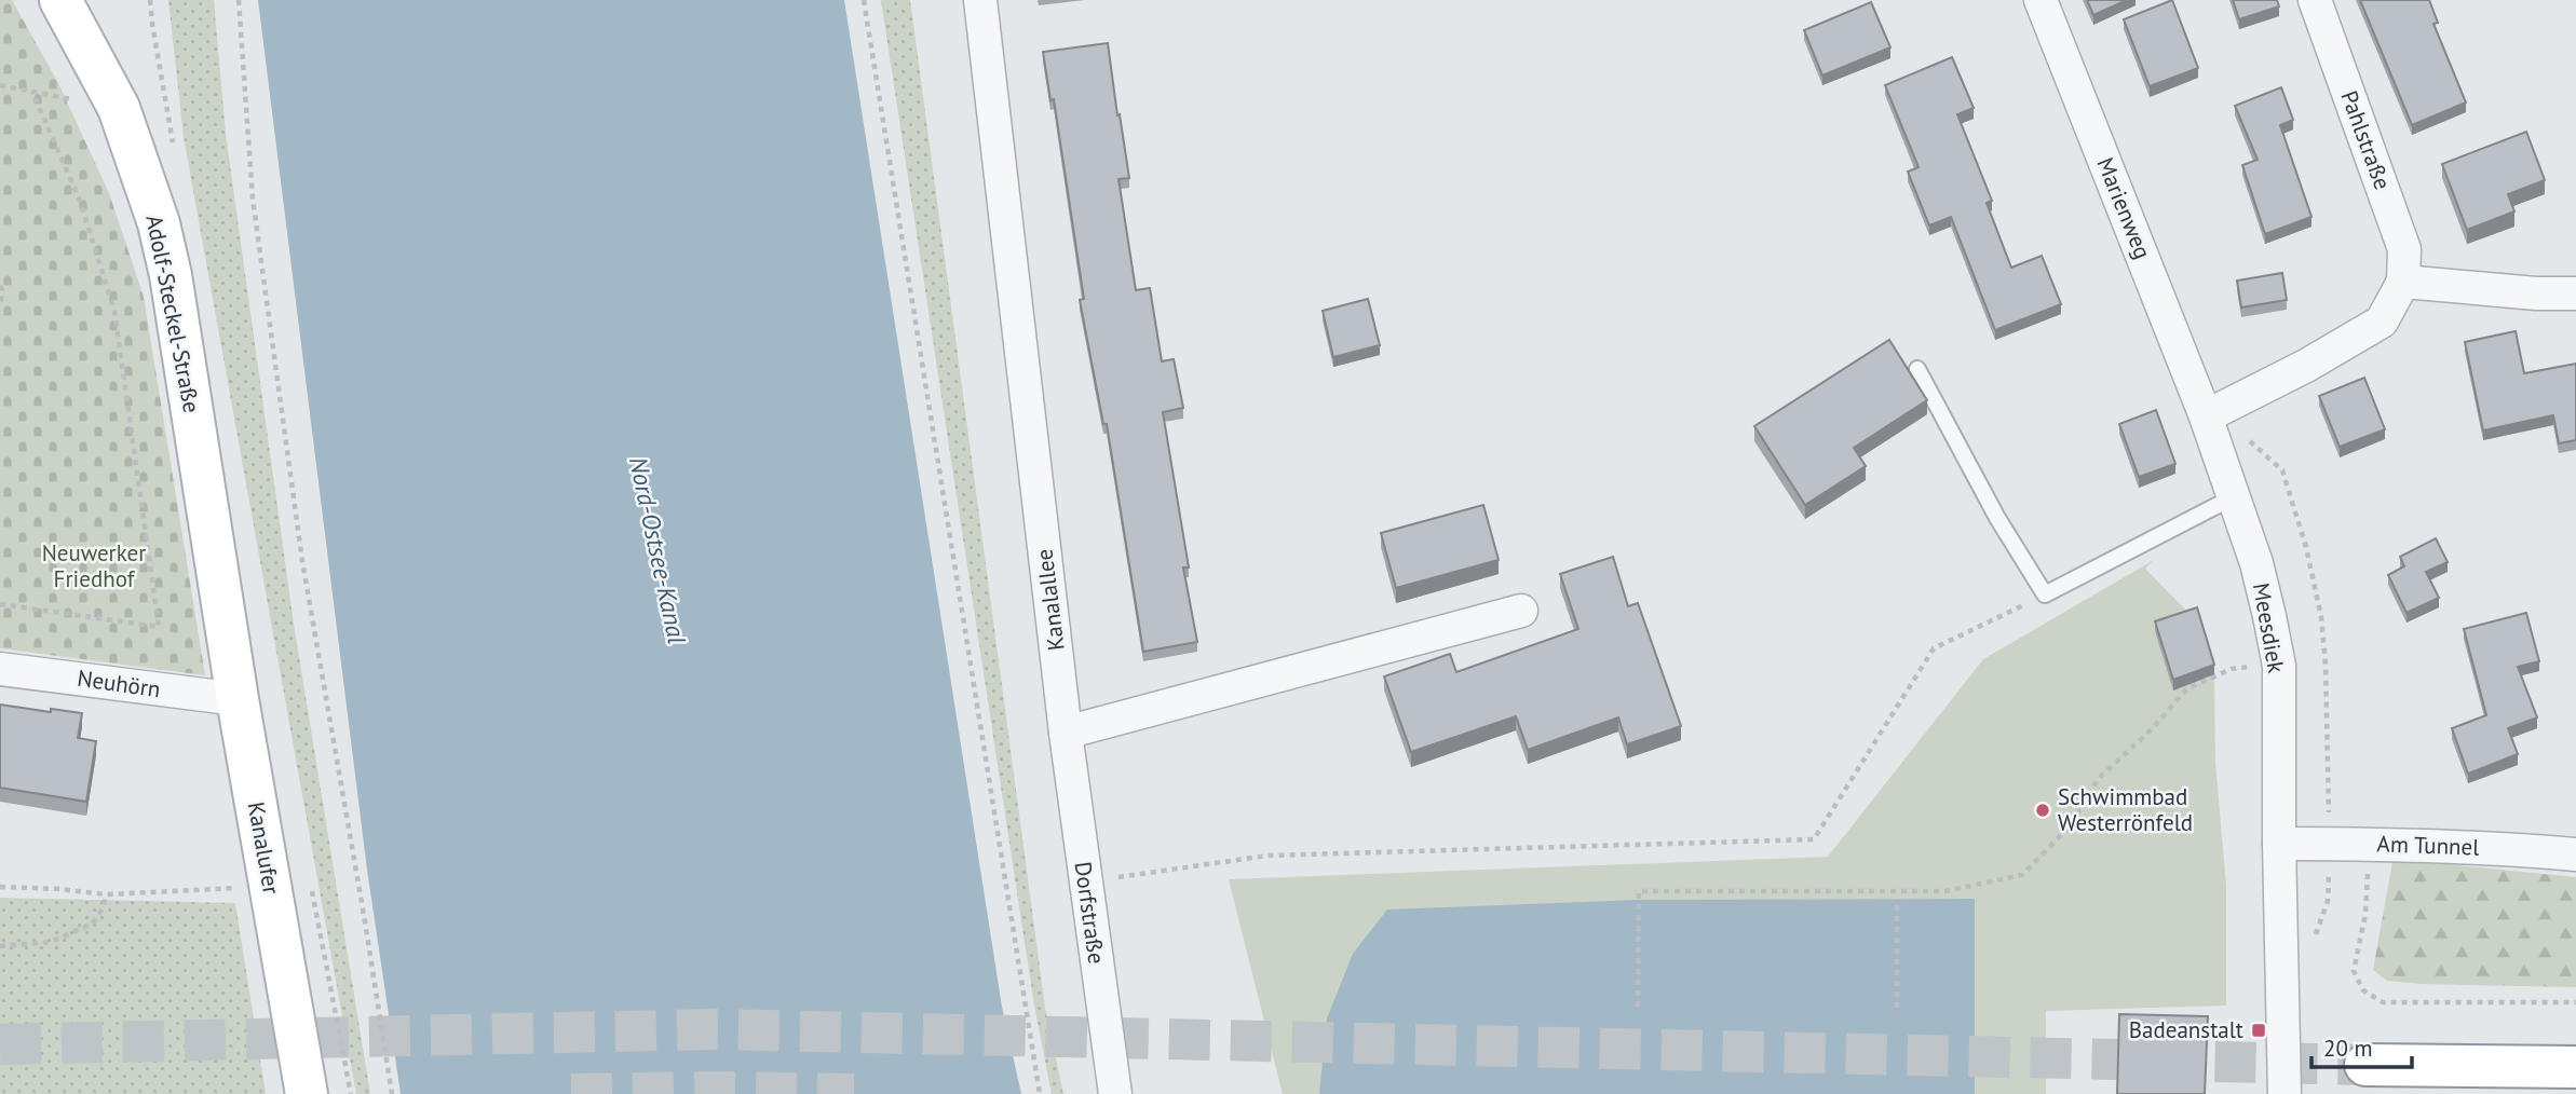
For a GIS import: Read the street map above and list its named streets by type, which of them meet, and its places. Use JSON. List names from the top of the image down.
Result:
{
  "streets": {
    "main road": ["Adolf-Steckel-Straße", "Kanalufer"],
    "street": [
      "Pahlstraße",
      "Marienweg",
      "Kanalallee",
      "Meesdiek",
      "Neuhörn",
      "Am Tunnel",
      "Dorfstraße"
    ]
  },
  "crossings": [
    ["Marienweg", "Meesdiek"],
    ["Adolf-Steckel-Straße", "Kanalufer"],
    ["Kanalallee", "Dorfstraße"],
    ["Meesdiek", "Am Tunnel"],
    ["Neuhörn", "Kanalufer"]
  ],
  "water": ["Nord-Ostsee-Kanal"],
  "parks": ["Neuwerker Friedhof"],
  "places": {
    "other": ["Schwimmbad Westerrönfeld"],
    "transit": ["Badeanstalt"]
  },
  "scale_bar": "20 m"
}
